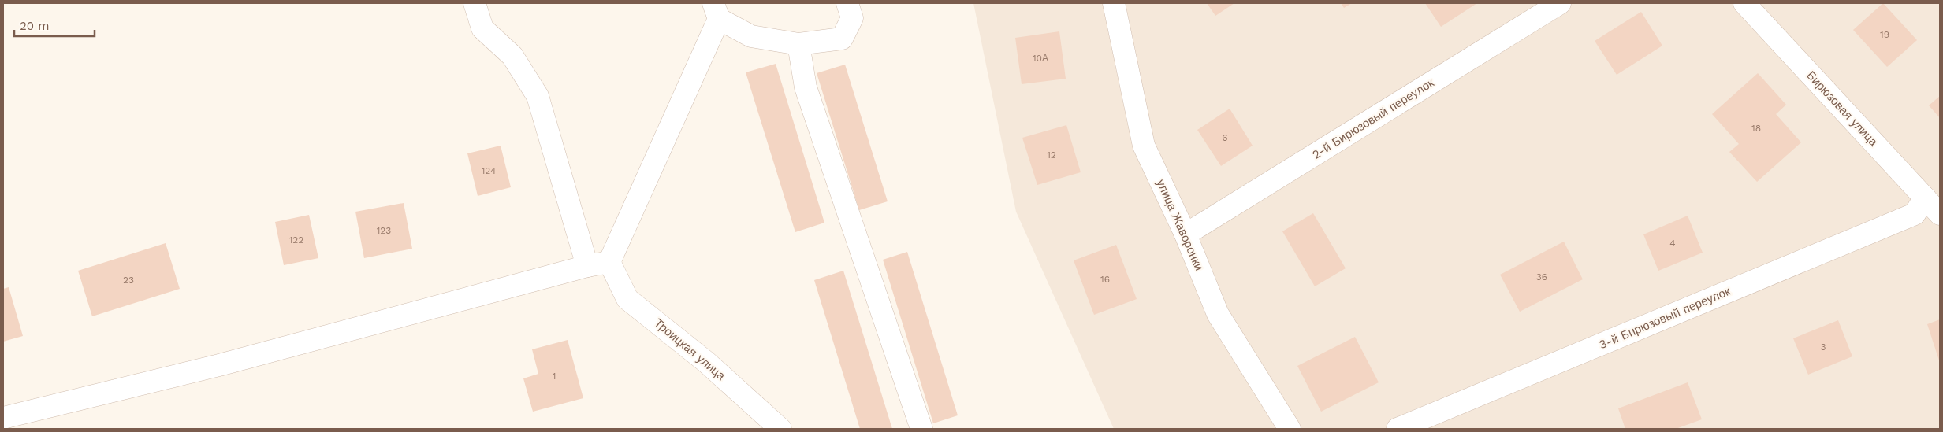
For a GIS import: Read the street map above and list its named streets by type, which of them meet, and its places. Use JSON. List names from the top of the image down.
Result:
{
  "streets": {
    "street": [
      "Бирюзовая улица",
      "2-й Бирюзовый переулок",
      "улица Жаворонки",
      "3-й Бирюзовый переулок",
      "Троицкая улица"
    ]
  },
  "crossings": [
    ["Бирюзовая улица", "3-й Бирюзовый переулок"],
    ["2-й Бирюзовый переулок", "улица Жаворонки"]
  ],
  "house_numbers": [
    "19",
    "10А",
    "18",
    "6",
    "12",
    "124",
    "123",
    "122",
    "4",
    "36",
    "16",
    "23",
    "3",
    "1"
  ],
  "scale_bar": "20 m"
}
